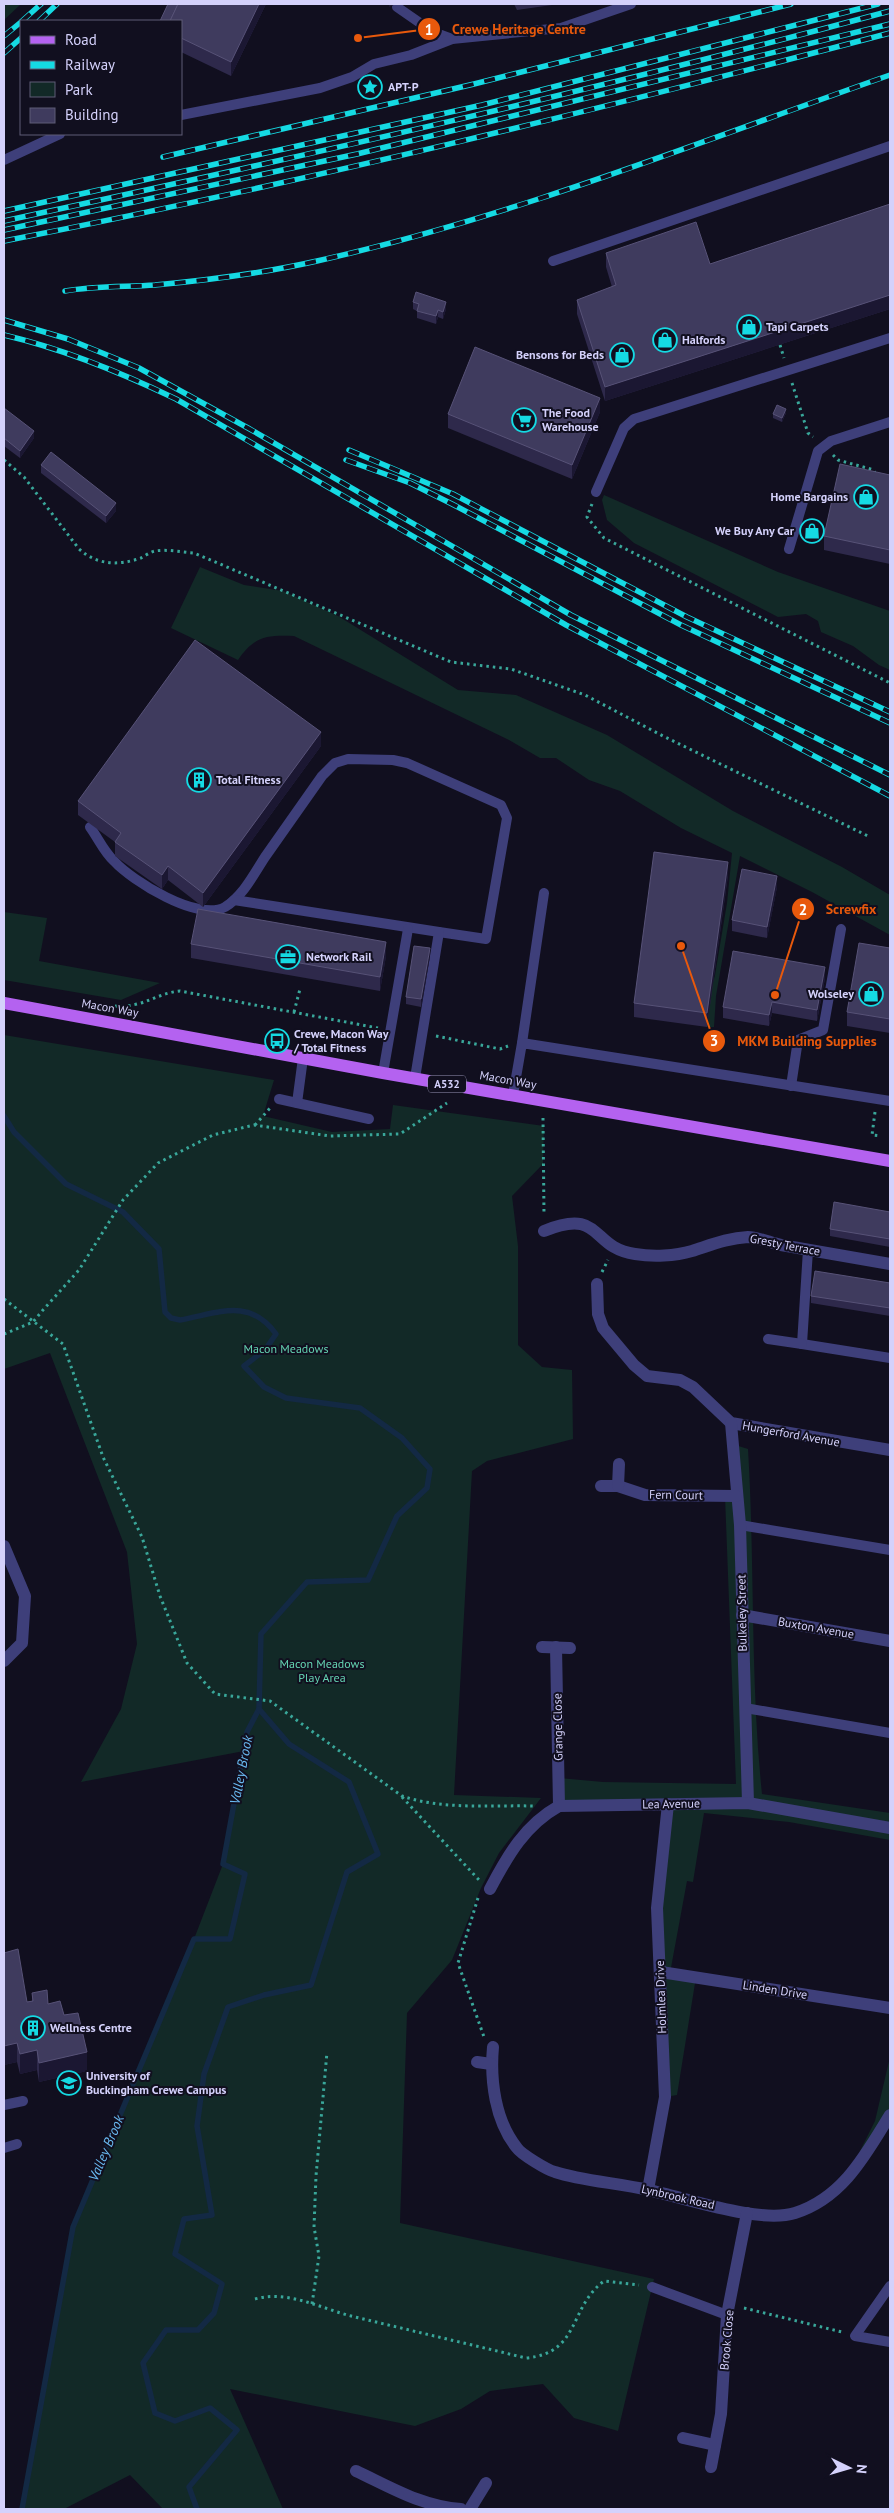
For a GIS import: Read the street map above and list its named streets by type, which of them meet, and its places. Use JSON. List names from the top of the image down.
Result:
{
  "streets": {
    "main road": ["Macon Way", "A532"],
    "street": [
      "Gresty Terrace",
      "Hungerford Avenue",
      "Fern Court",
      "Bulkeley Street",
      "Buxton Avenue",
      "Grange Close",
      "Lea Avenue",
      "Linden Drive",
      "Holmlea Drive",
      "Lynbrook Road",
      "Brook Close"
    ]
  },
  "crossings": [
    ["Hungerford Avenue", "Bulkeley Street"],
    ["Fern Court", "Bulkeley Street"],
    ["Bulkeley Street", "Buxton Avenue"],
    ["Bulkeley Street", "Lea Avenue"],
    ["Grange Close", "Lea Avenue"],
    ["Lea Avenue", "Holmlea Drive"],
    ["Linden Drive", "Holmlea Drive"],
    ["Holmlea Drive", "Lynbrook Road"],
    ["Lynbrook Road", "Brook Close"]
  ],
  "water": ["Valley Brook"],
  "parks": ["Macon Meadows", "Macon Meadows Play Area"],
  "places": {
    "other": ["Crewe Heritage Centre", "MKM Building Supplies", "Screwfix"],
    "place": ["APT-P"],
    "shop": [
      "Tapi Carpets",
      "Halfords",
      "Bensons for Beds",
      "Home Bargains",
      "We Buy Any Car",
      "Wolseley"
    ],
    "supermarket": ["The Food Warehouse"],
    "building": ["Total Fitness", "Wellness Centre"],
    "office": ["Network Rail"],
    "bus stop": ["Crewe, Macon Way / Total Fitness"],
    "school or university": ["University of Buckingham Crewe Campus"]
  },
  "legend": [
    "Road",
    "Railway",
    "Park",
    "Building"
  ],
  "north": "right"
}
